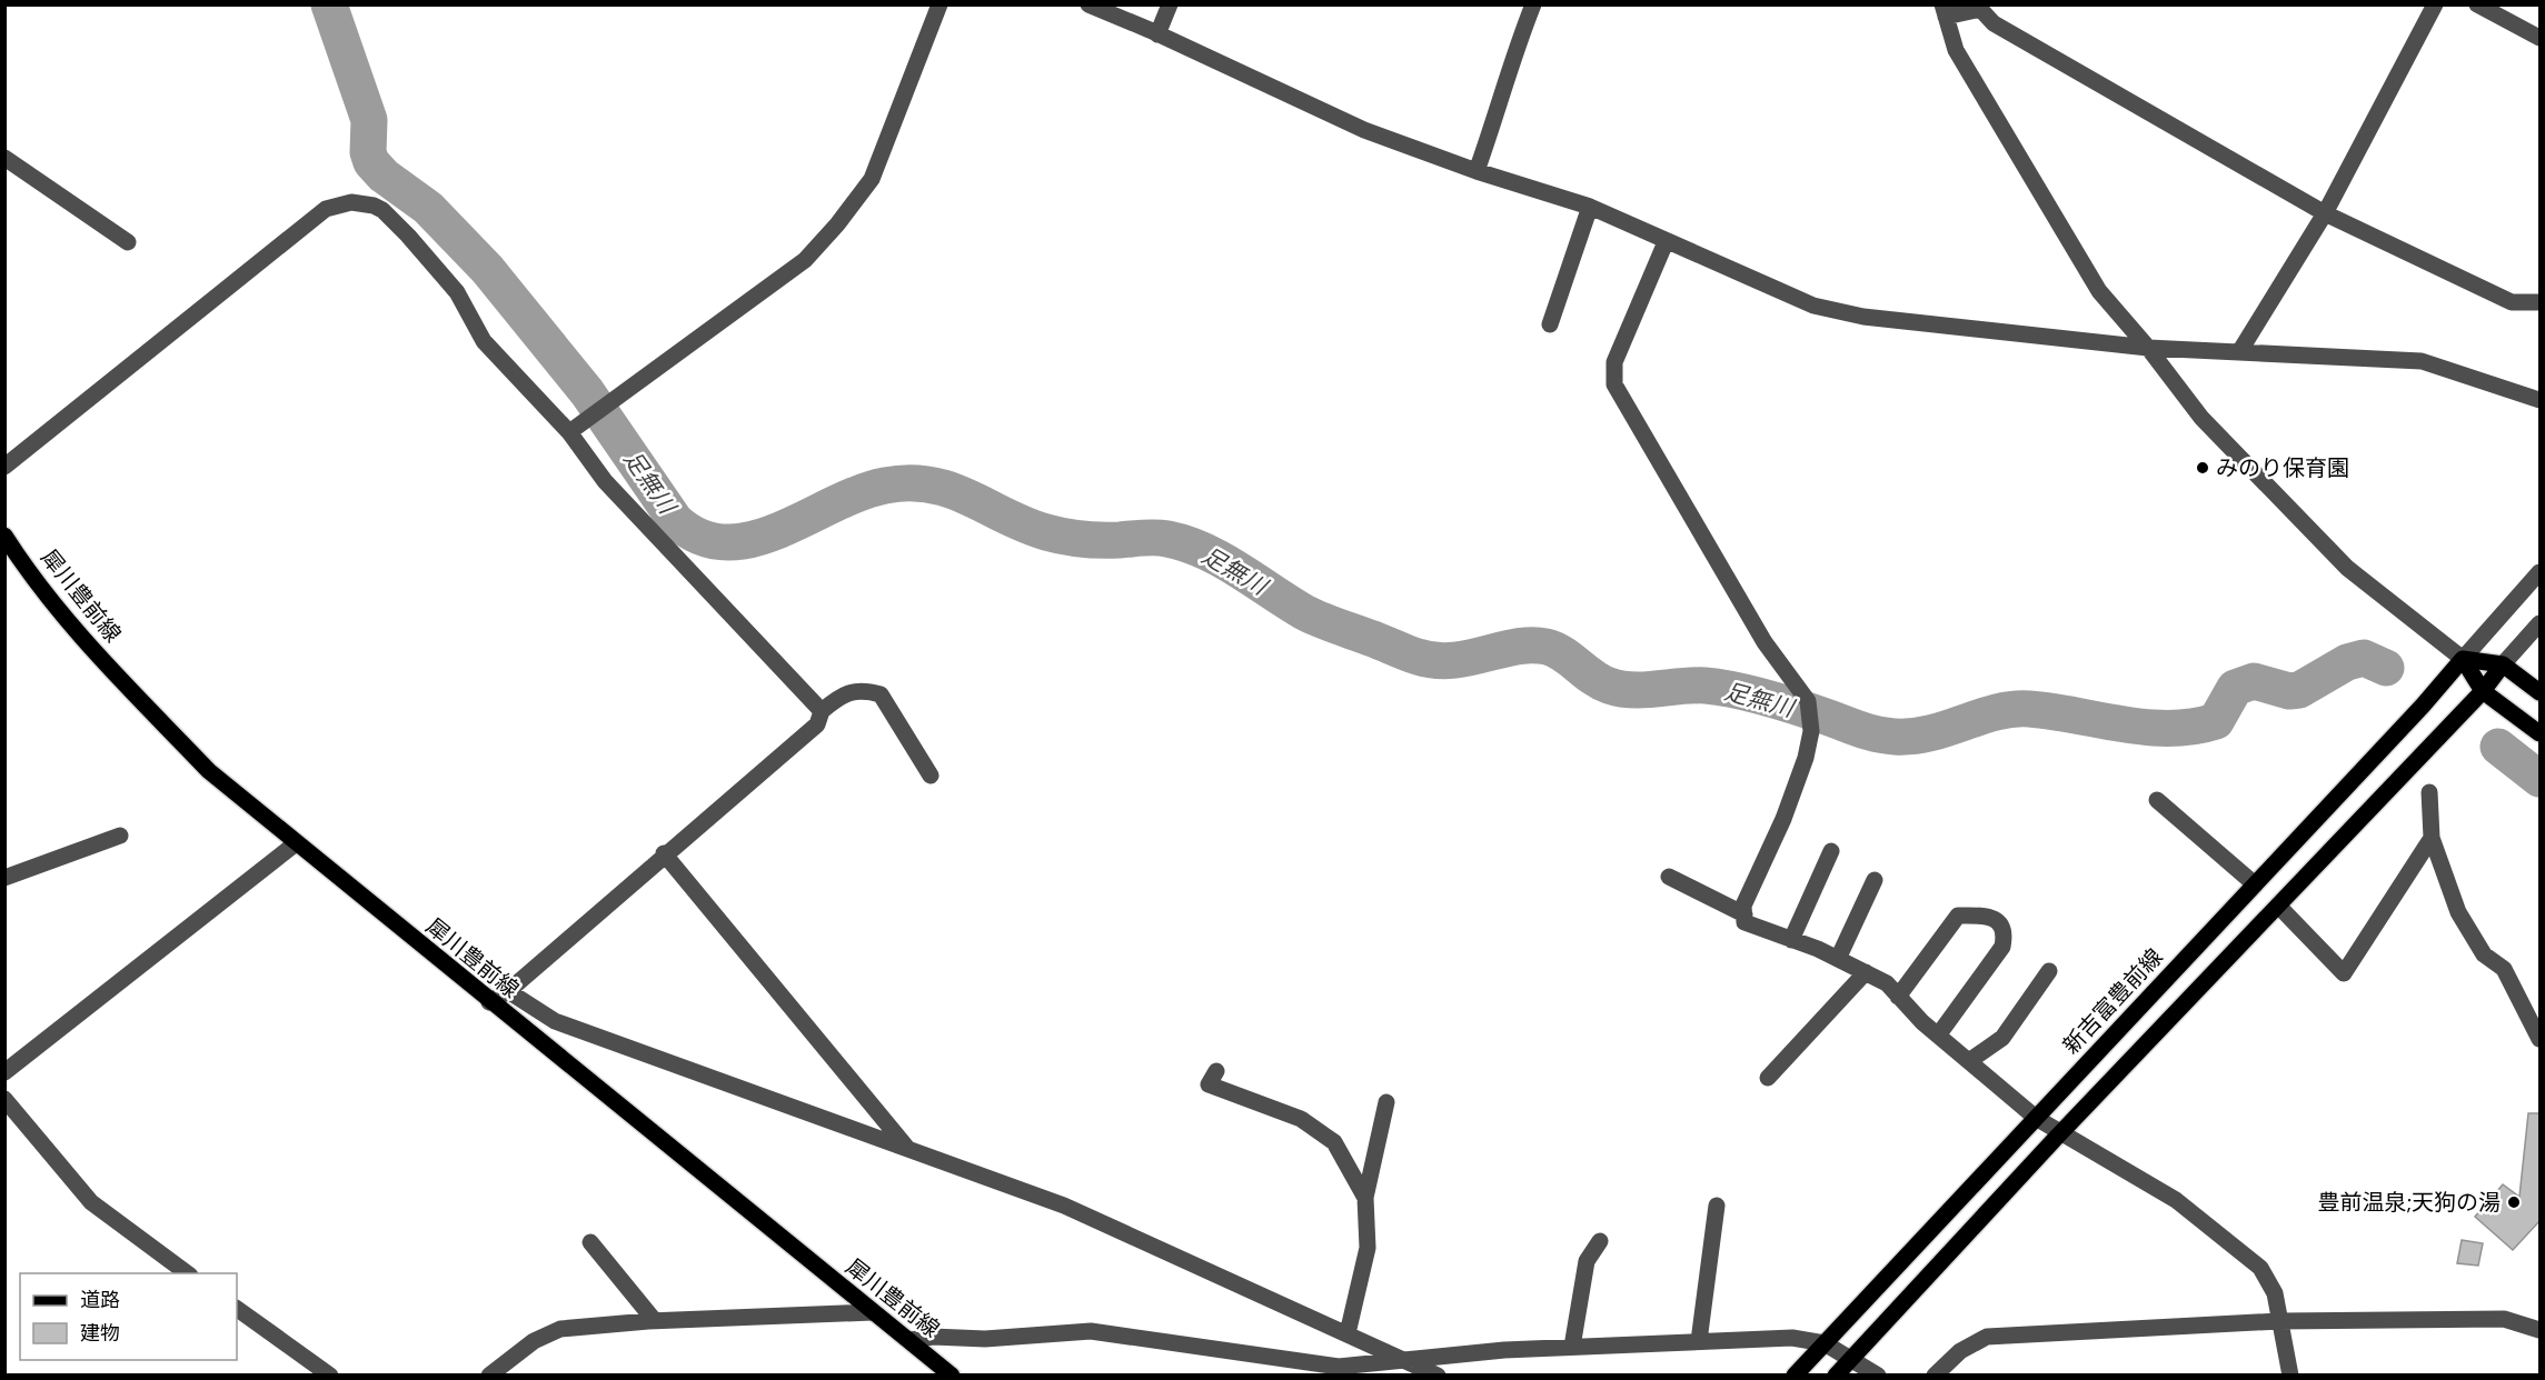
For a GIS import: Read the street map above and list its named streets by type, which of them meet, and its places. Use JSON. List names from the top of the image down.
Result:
{
  "streets": {
    "main road": ["犀川豊前線", "新吉富豊前線"]
  },
  "water": ["足無川"],
  "places": ["みのり保育園", "豊前温泉;天狗の湯"],
  "legend": ["道路", "建物"]
}
